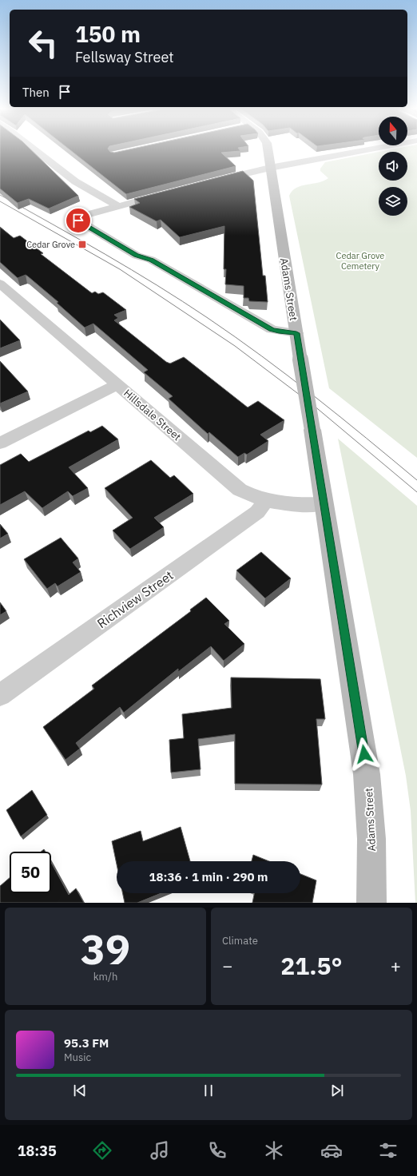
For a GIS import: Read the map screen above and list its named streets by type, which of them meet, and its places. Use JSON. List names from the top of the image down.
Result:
{
  "streets": {
    "main road": ["Adams Street"],
    "street": ["Hillsdale Street", "Richview Street"]
  },
  "crossings": [
    ["Adams Street", "Hillsdale Street"],
    ["Hillsdale Street", "Richview Street"]
  ],
  "parks": ["Cedar Grove Cemetery"],
  "places": {
    "transit": ["Cedar Grove"]
  },
  "north": "top",
  "page": {
    "turn": ["150 m", "Fellsway Street"],
    "then": "Then",
    "limit": "50",
    "trip": "18:36 · 1 min · 290 m",
    "tile": [
      ["39", "km/h"],
      "Climate"
    ],
    "heat": ["−", "21.5°", "+"],
    "song": ["95.3 FM", "Music"],
    "tabs": "18:35"
  }
}
